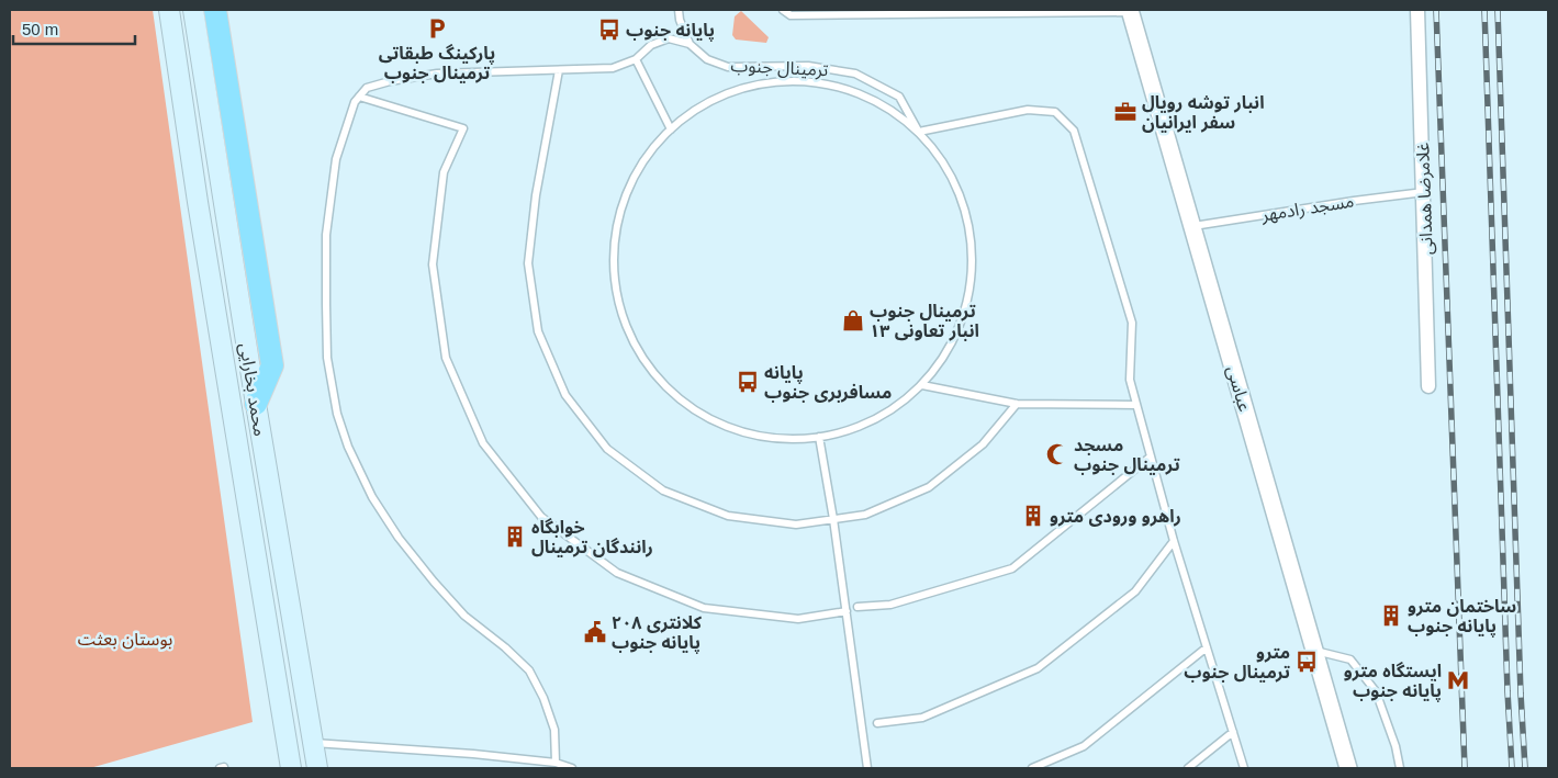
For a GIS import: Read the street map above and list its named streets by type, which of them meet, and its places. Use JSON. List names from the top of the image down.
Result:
{
  "streets": {
    "main road": ["محمد بخارایی"],
    "street": ["غلامرضا همدانی", "عباسی"],
    "lane": ["ترمینال جنوب", "مسجد رادمهر"]
  },
  "crossings": [
    ["غلامرضا همدانی", "مسجد رادمهر"],
    ["مسجد رادمهر", "عباسی"]
  ],
  "parks": ["بوستان بعثت"],
  "places": {
    "parking": ["پارکینگ طبقاتی ترمینال جنوب"],
    "bus stop": ["پایانه جنوب", "پایانه مسافربری جنوب", "مترو ترمینال جنوب"],
    "office": ["انبار توشه رویال سفر ایرانیان"],
    "shop": ["ترمینال جنوب انبار تعاونی ۱۳"],
    "mosque": ["مسجد ترمینال جنوب"],
    "building": ["راهرو ورودی مترو", "خوابگاه رانندگان ترمینال", "ساختمان مترو پایانه جنوب"],
    "public building": ["کلانتری ۲۰۸ پایانه جنوب"],
    "metro station": ["ایستگاه مترو پایانه جنوب"]
  },
  "scale_bar": "50 m"
}
